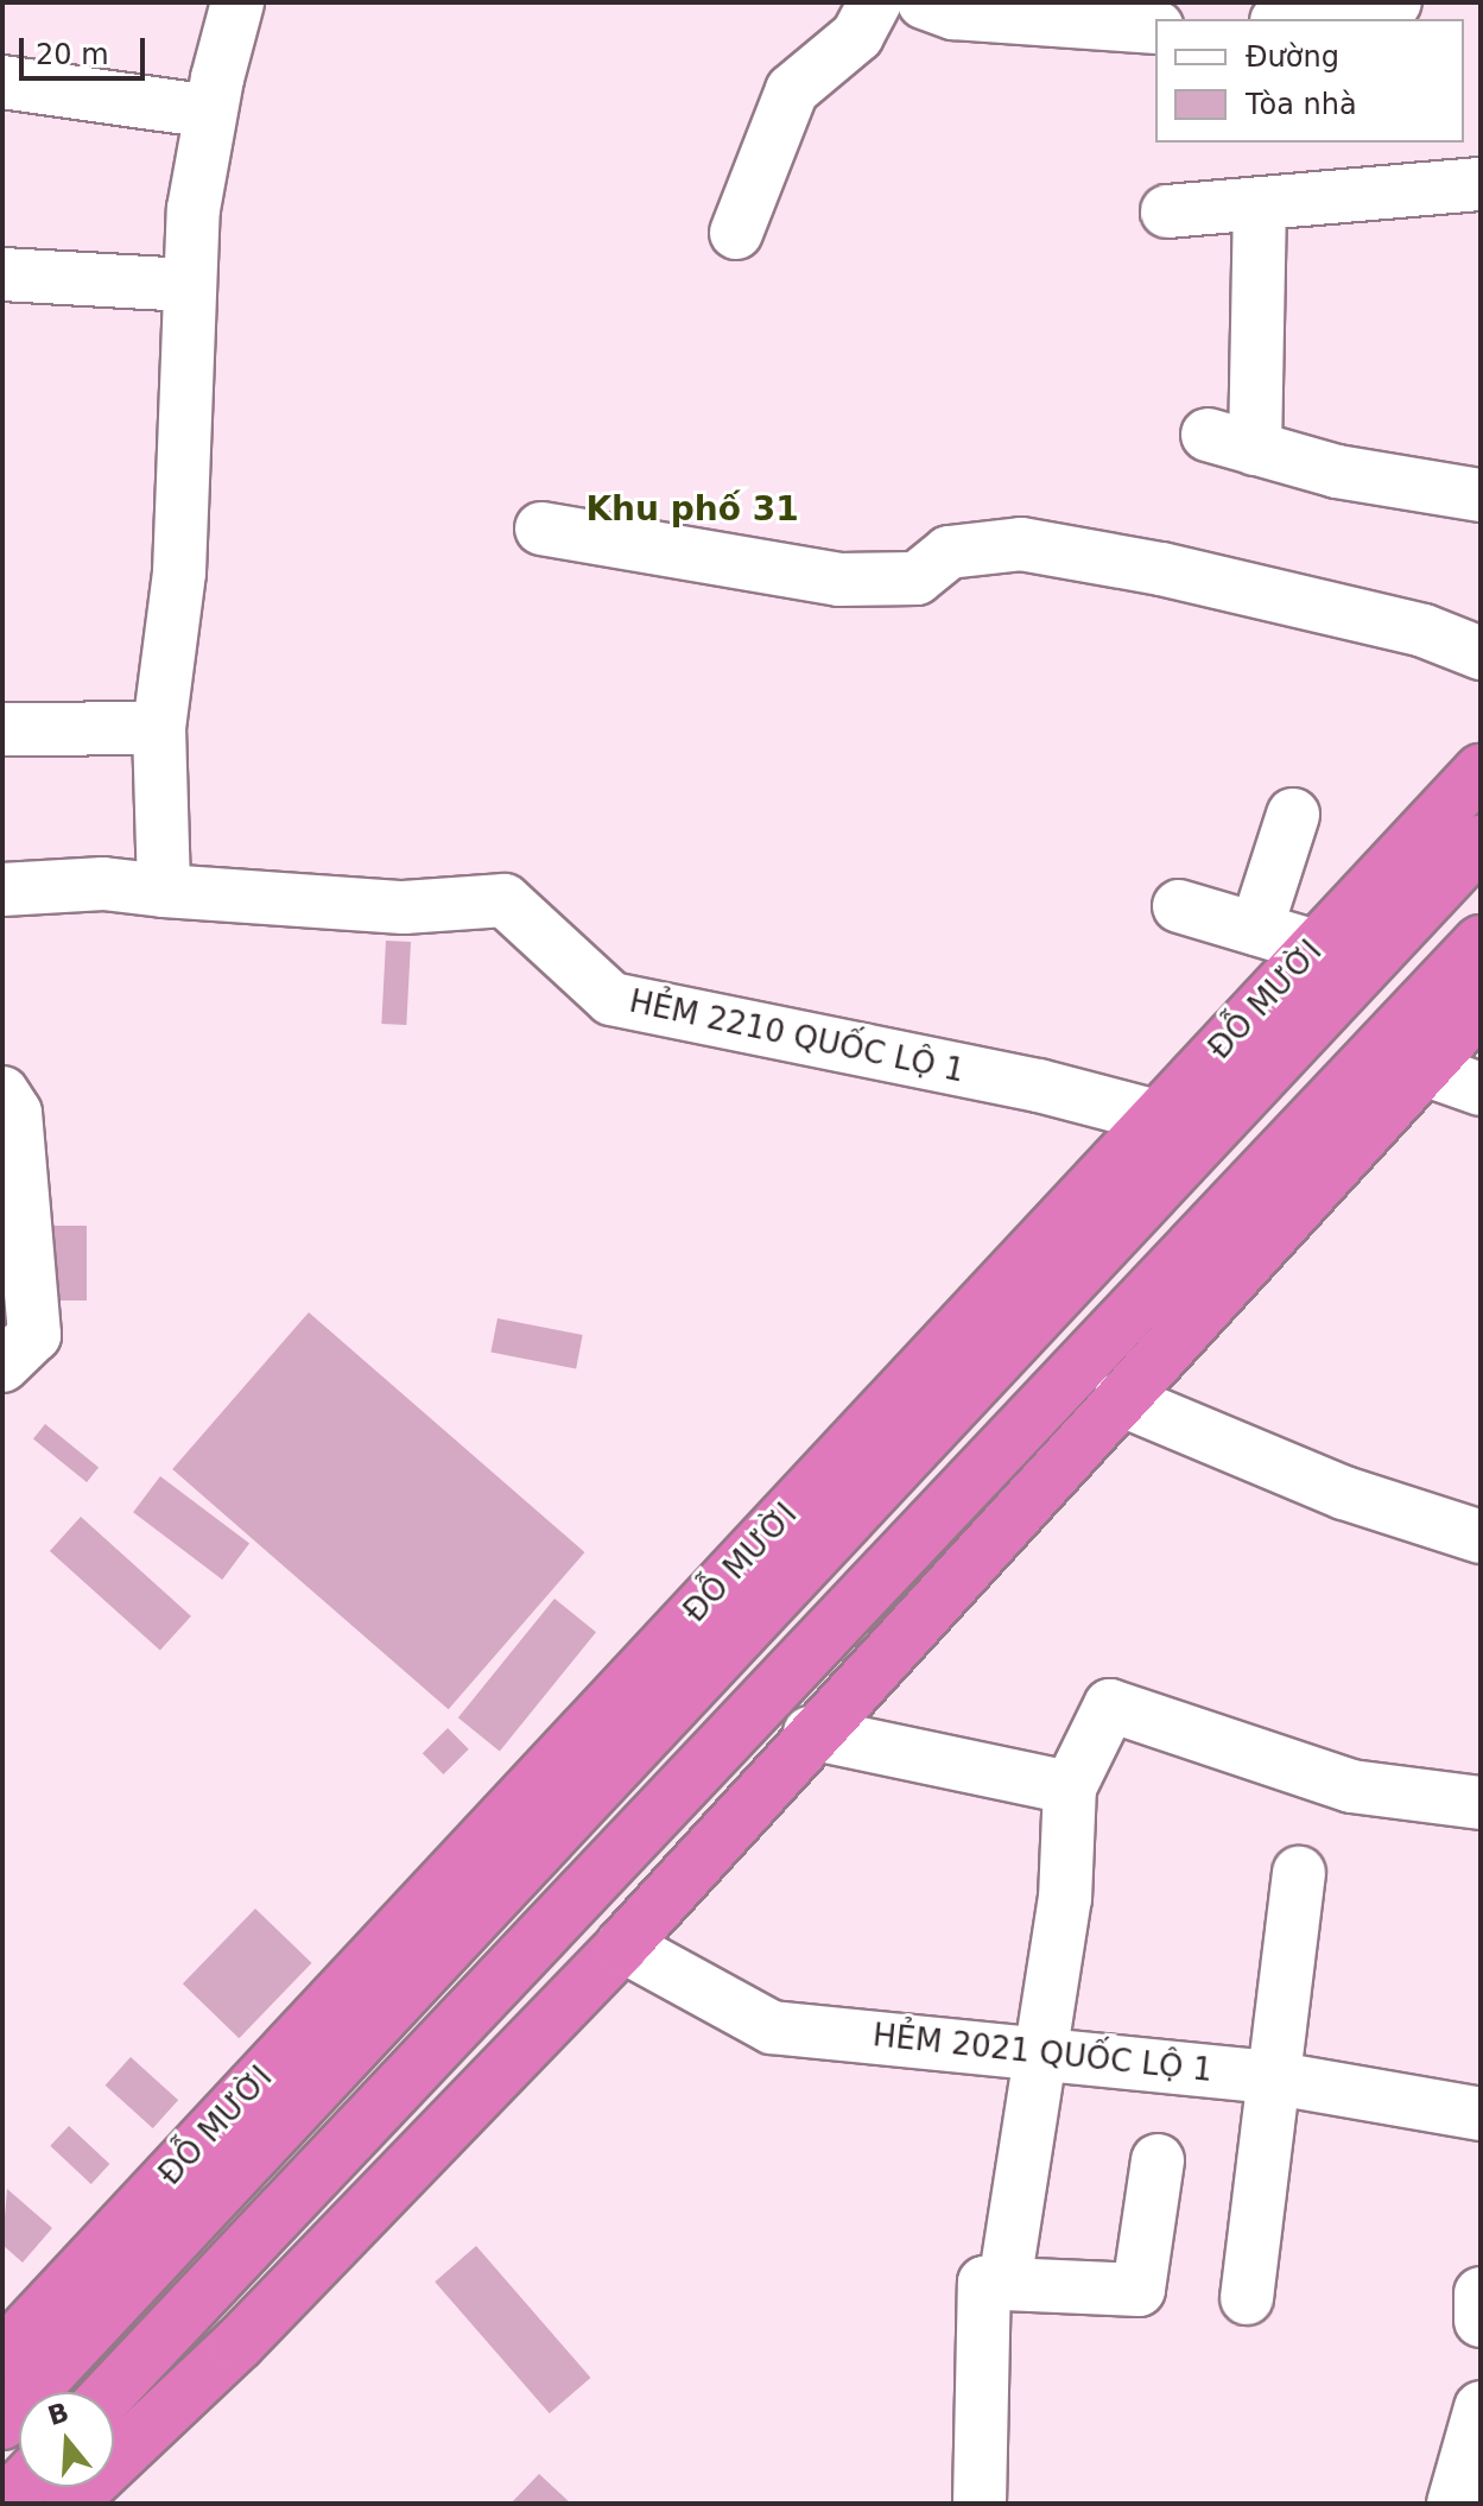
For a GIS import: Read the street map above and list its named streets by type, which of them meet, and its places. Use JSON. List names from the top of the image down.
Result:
{
  "streets": {
    "highway": ["ĐỖ MƯỜI"],
    "street": ["HẺM 2210 QUỐC LỘ 1", "HẺM 2021 QUỐC LỘ 1"]
  },
  "crossings": [
    ["ĐỖ MƯỜI", "HẺM 2210 QUỐC LỘ 1"]
  ],
  "districts": ["Khu phố 31"],
  "legend": ["Đường", "Tòa nhà"],
  "scale_bar": "20 m",
  "north": "top"
}
